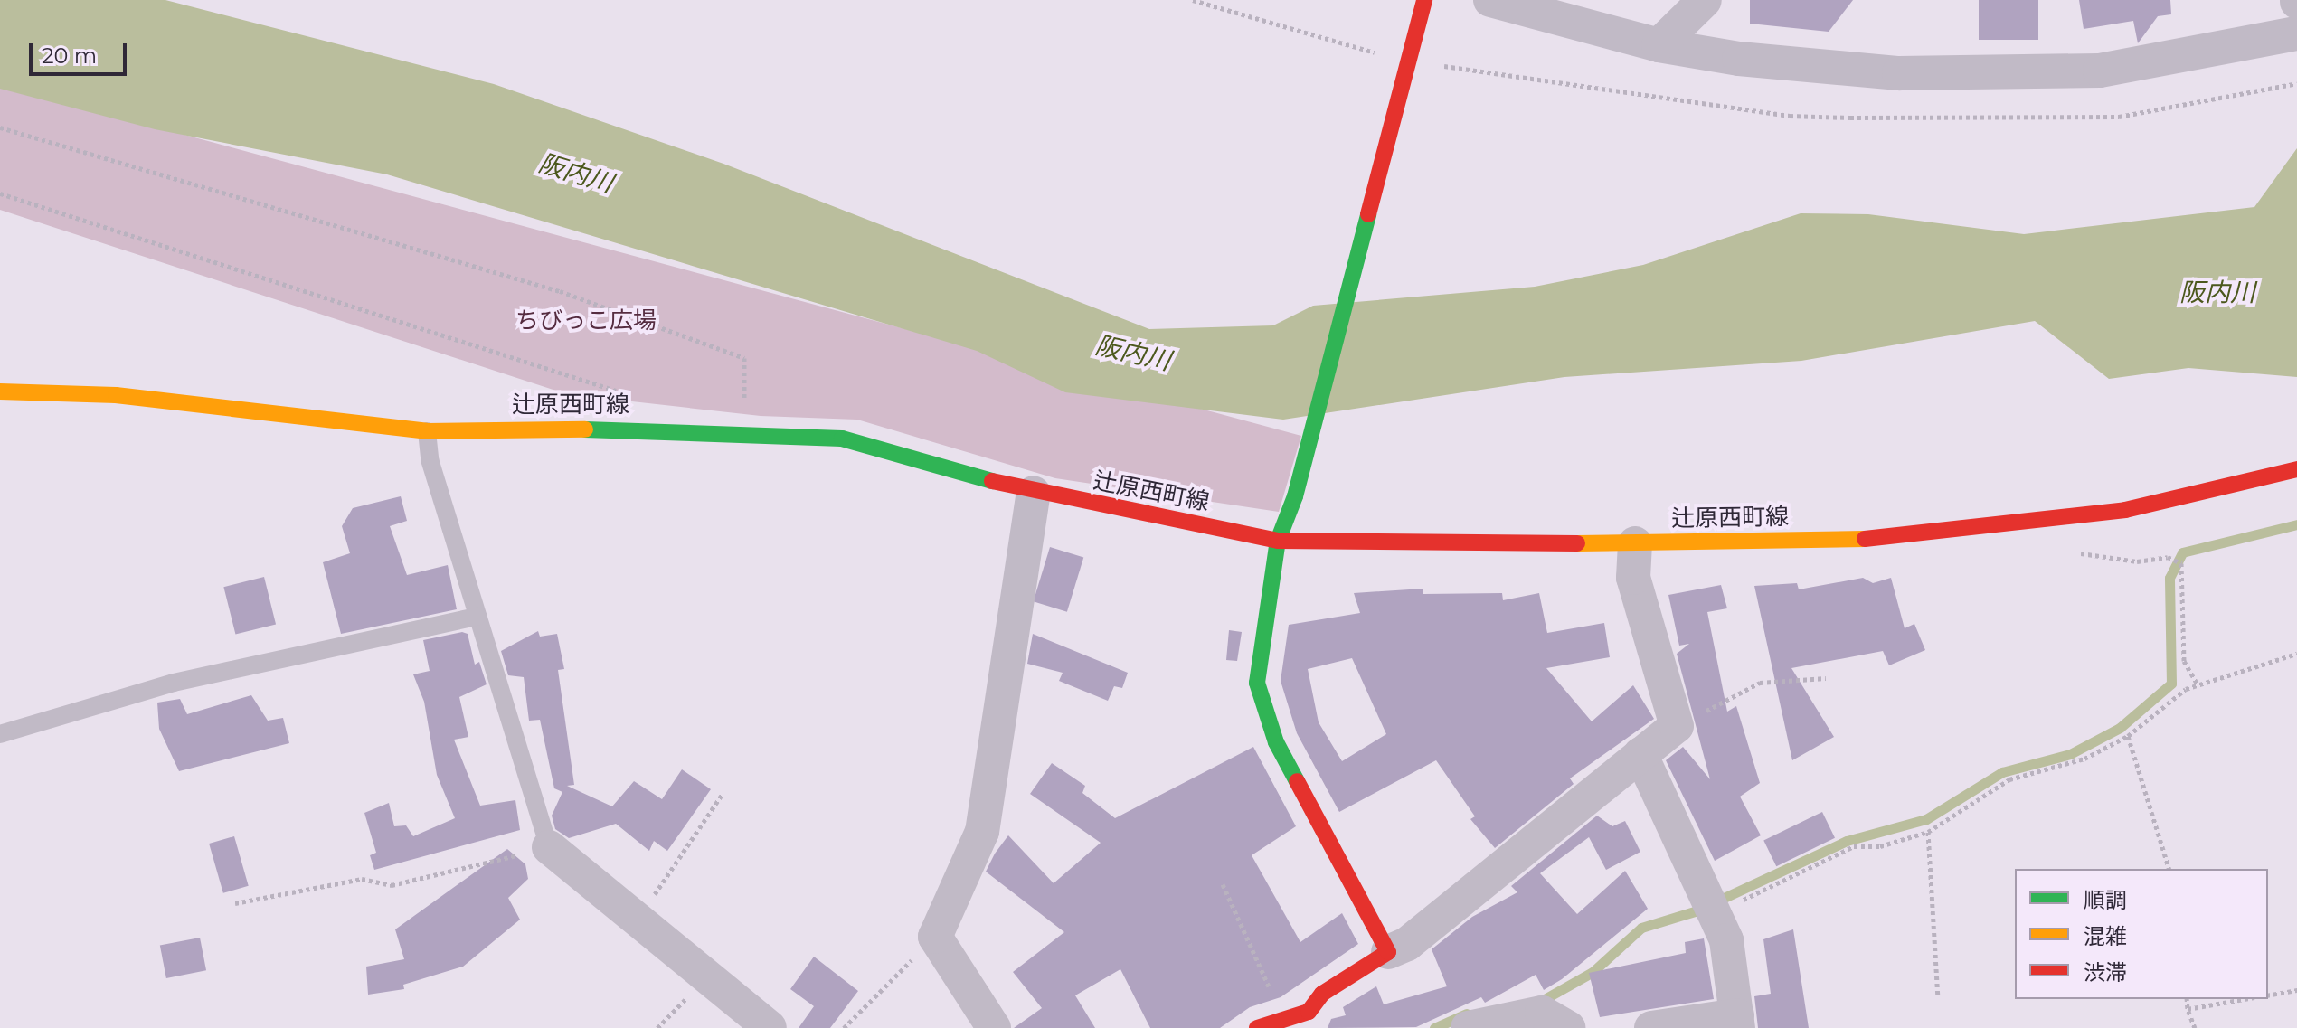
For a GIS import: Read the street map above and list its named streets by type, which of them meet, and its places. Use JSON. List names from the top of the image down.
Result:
{
  "streets": {
    "main road": ["辻原西町線"]
  },
  "water": ["阪内川"],
  "parks": ["ちびっこ広場"],
  "legend": ["順調", "混雑", "渋滞"],
  "scale_bar": "20 m"
}
